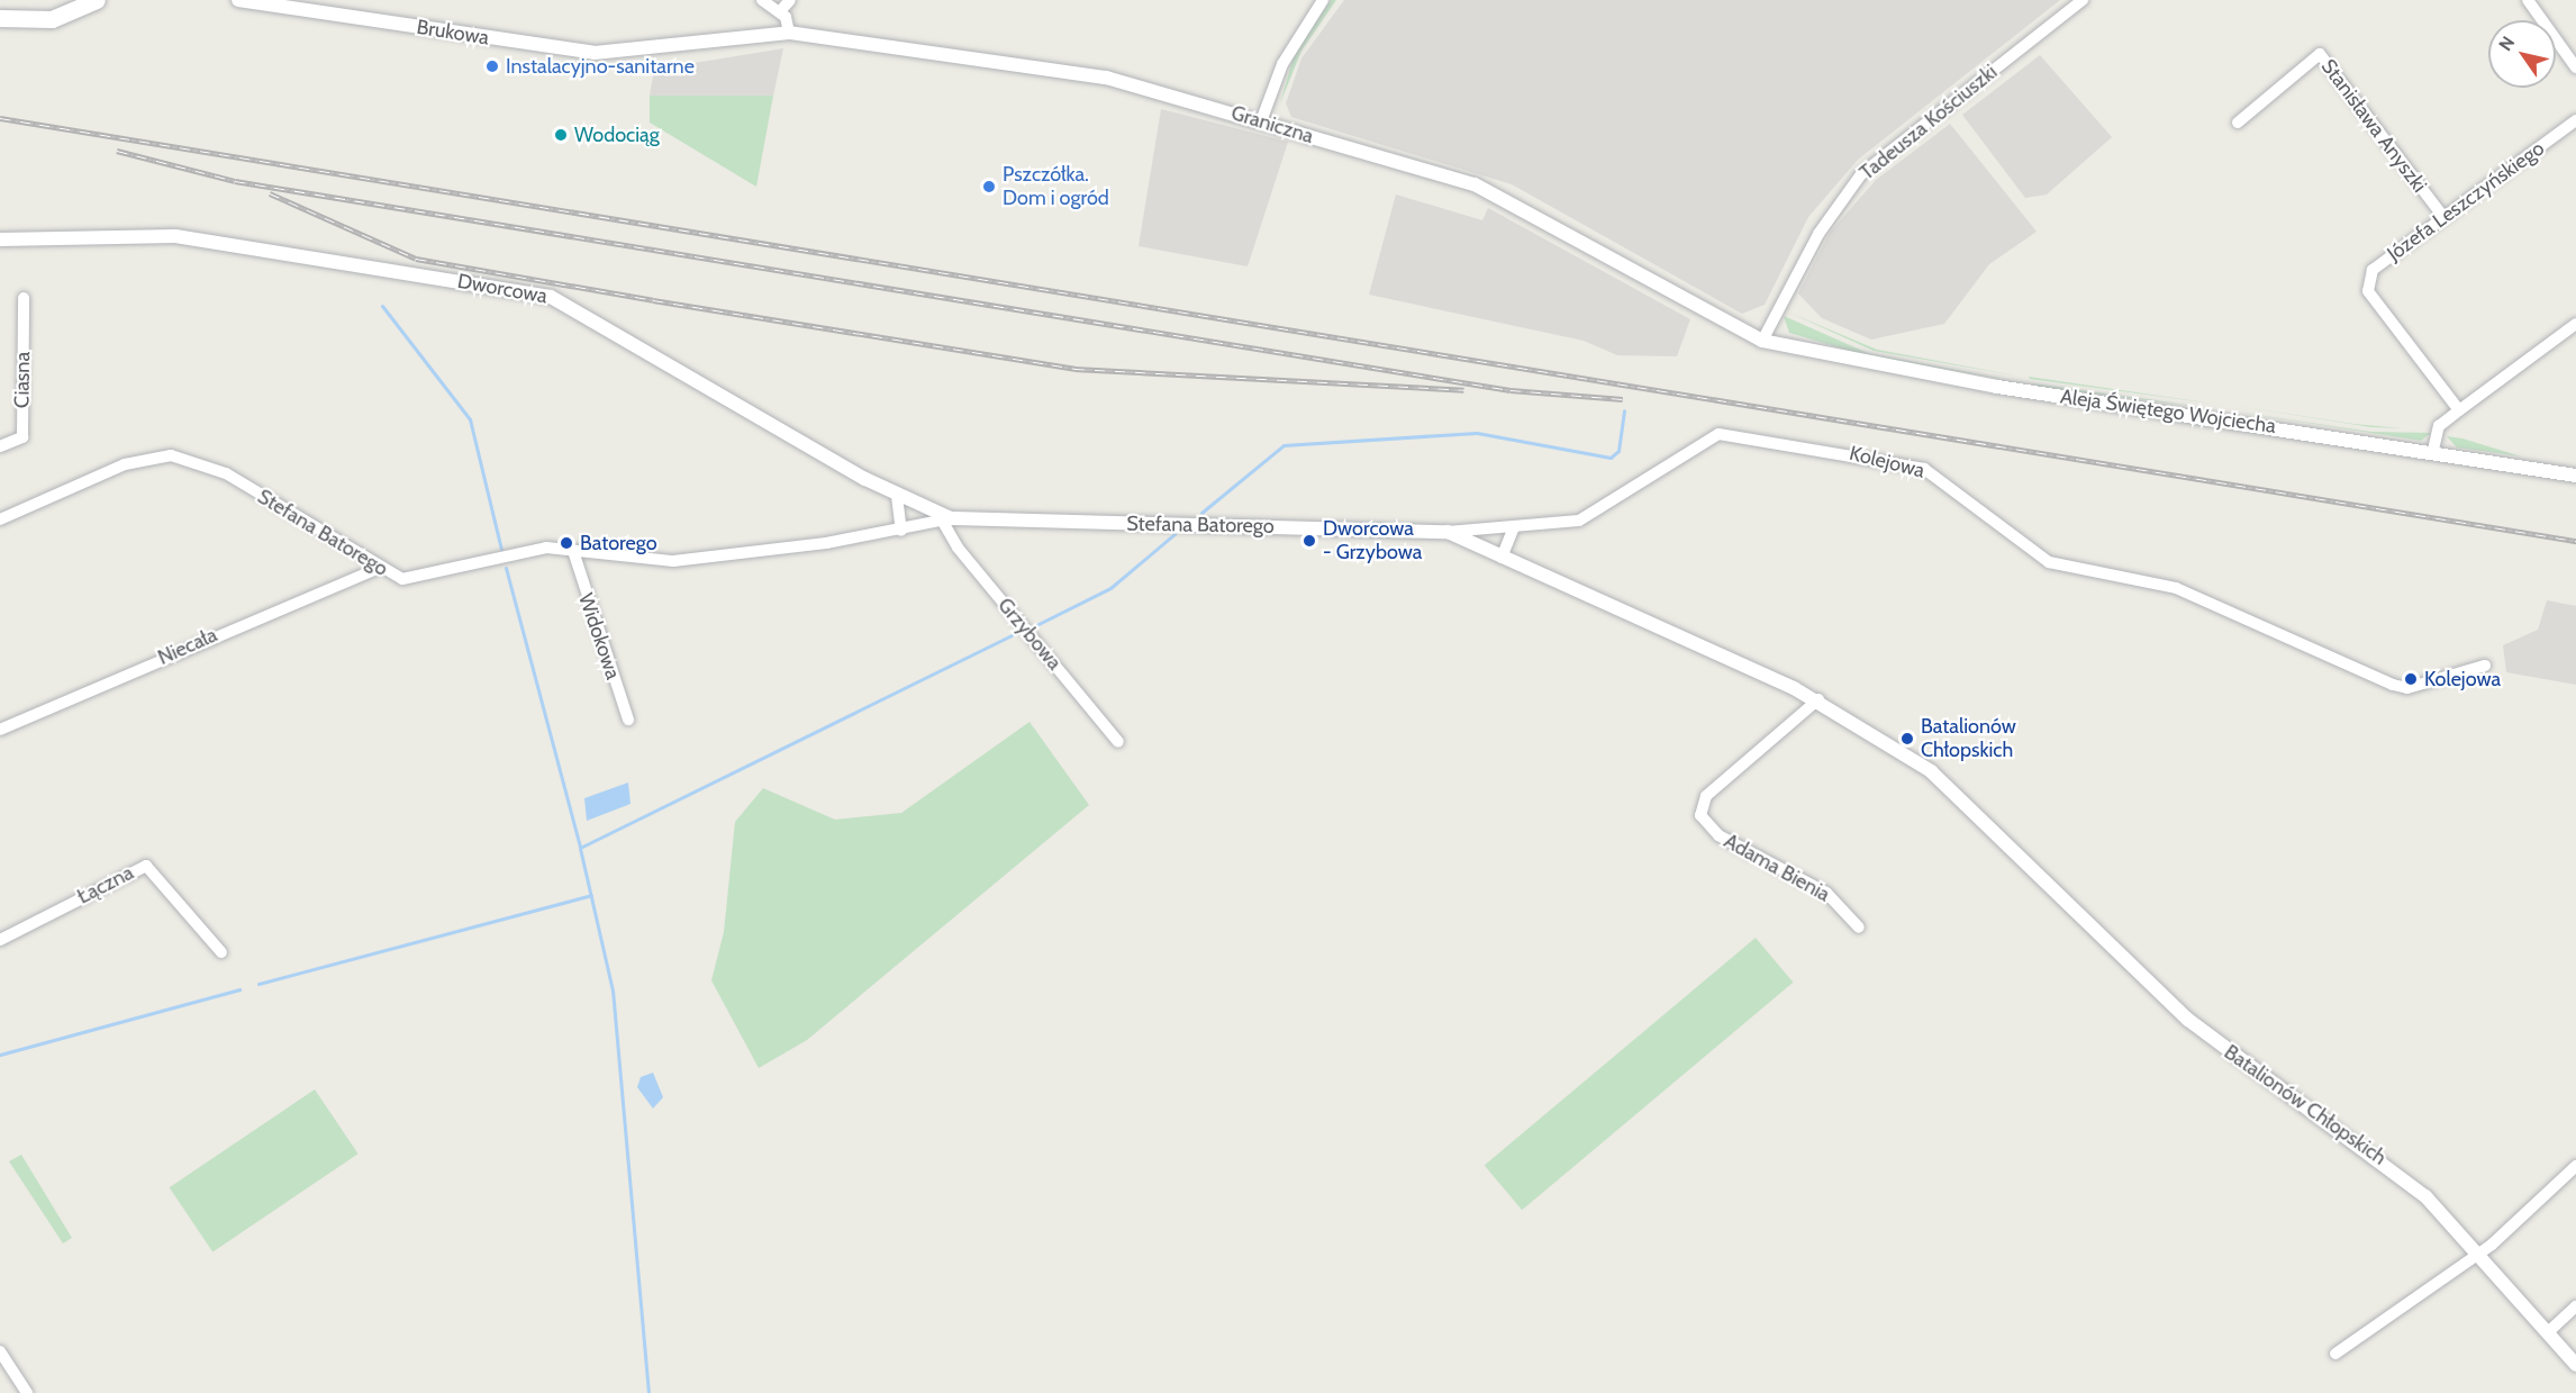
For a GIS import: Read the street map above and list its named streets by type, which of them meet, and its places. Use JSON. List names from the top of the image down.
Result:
{
  "streets": {
    "street": [
      "Brukowa",
      "Tadeusza Kościuszki",
      "Graniczna",
      "Stanisława Anyszki",
      "Józefa Leszczyńskiego",
      "Dworcowa",
      "Ciasna",
      "Aleja Świętego Wojciecha",
      "Kolejowa",
      "Stefana Batorego",
      "Grzybowa",
      "Widokowa",
      "Niecała",
      "Adama Bienia",
      "Łączna",
      "Batalionów Chłopskich"
    ]
  },
  "crossings": [
    ["Brukowa", "Graniczna"],
    ["Tadeusza Kościuszki", "Graniczna"],
    ["Tadeusza Kościuszki", "Aleja Świętego Wojciecha"],
    ["Graniczna", "Aleja Świętego Wojciecha"],
    ["Stanisława Anyszki", "Józefa Leszczyńskiego"],
    ["Dworcowa", "Stefana Batorego"],
    ["Dworcowa", "Grzybowa"],
    ["Kolejowa", "Stefana Batorego"],
    ["Stefana Batorego", "Grzybowa"],
    ["Stefana Batorego", "Widokowa"],
    ["Stefana Batorego", "Niecała"],
    ["Stefana Batorego", "Batalionów Chłopskich"],
    ["Adama Bienia", "Batalionów Chłopskich"]
  ],
  "places": [
    "Instalacyjno-sanitarne",
    "Wodociąg",
    "Pszczółka. Dom i ogród",
    "Dworcowa - Grzybowa",
    "Batorego",
    "Kolejowa",
    "Batalionów Chłopskich"
  ],
  "north": "top left"
}
